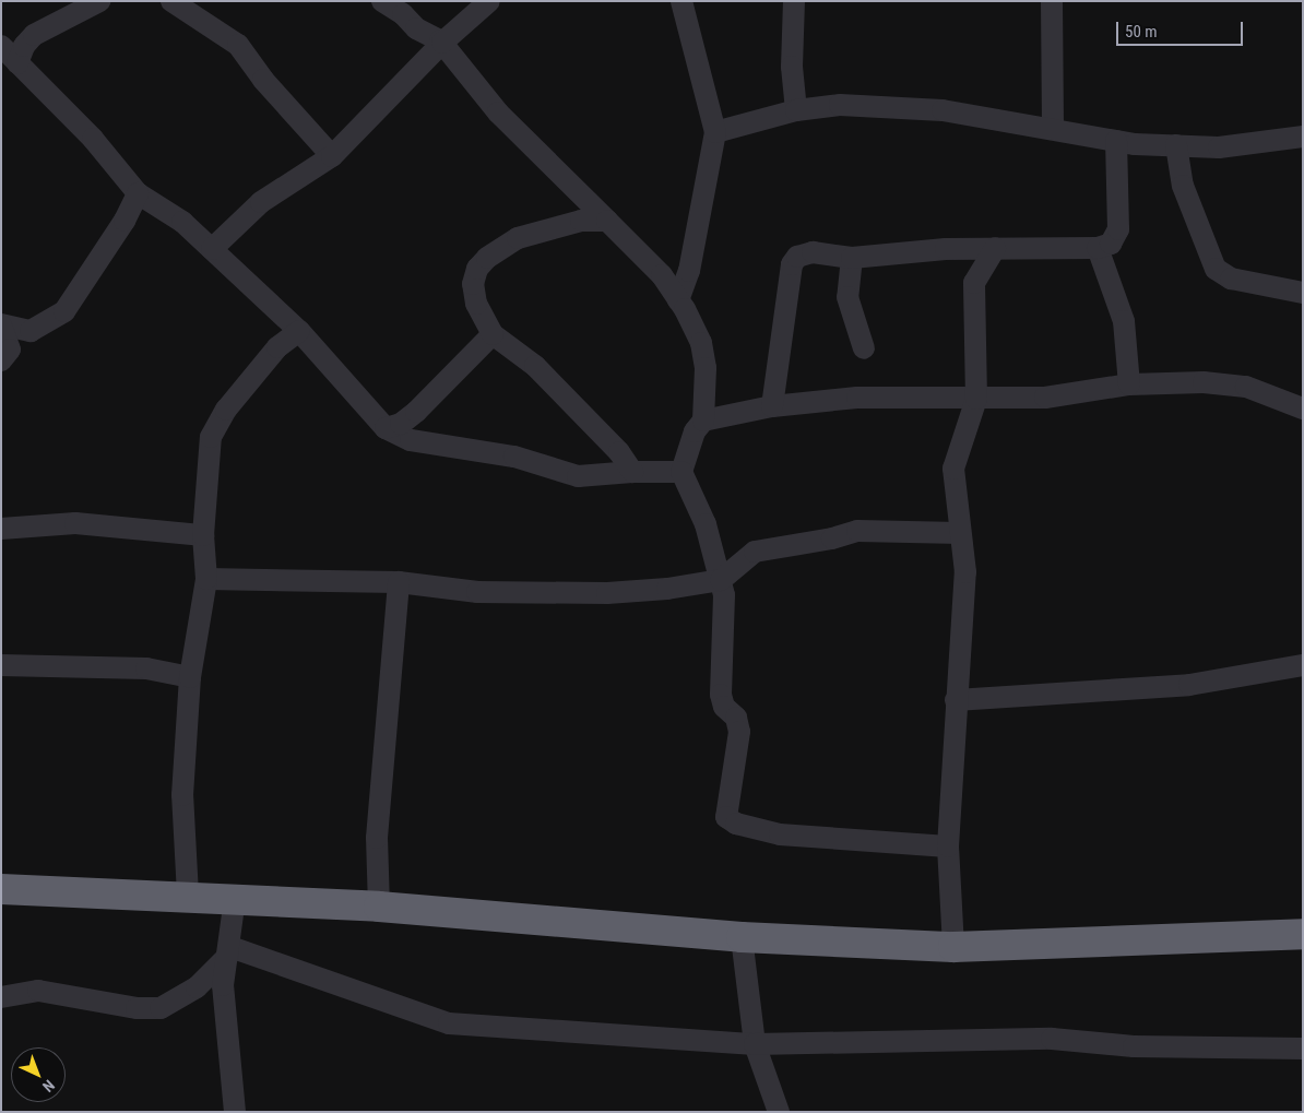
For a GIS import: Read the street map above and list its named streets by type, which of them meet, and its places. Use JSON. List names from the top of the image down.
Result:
{
  "scale_bar": "50 m",
  "north": "bottom right"
}
